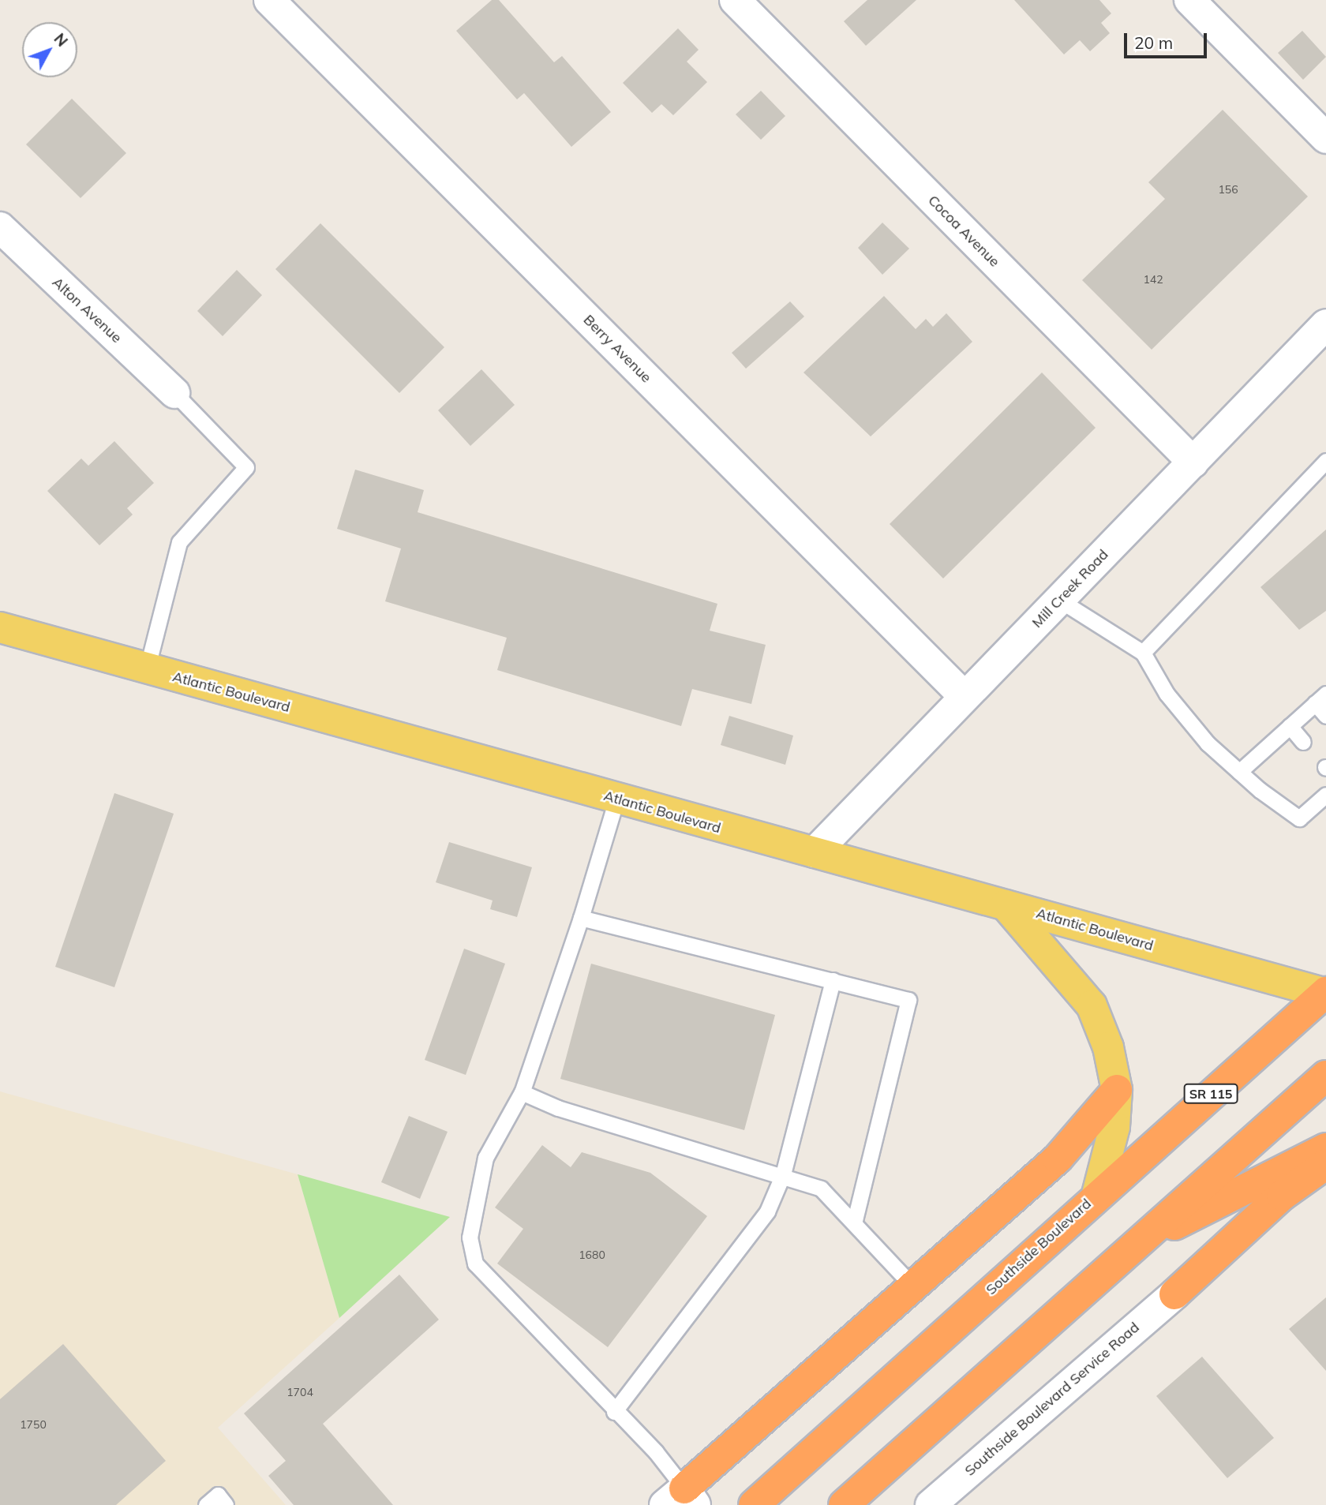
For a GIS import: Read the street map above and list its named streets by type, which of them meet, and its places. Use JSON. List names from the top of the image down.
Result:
{
  "streets": {
    "highway": ["SR 115", "Southside Boulevard"],
    "main road": ["Atlantic Boulevard"],
    "street": [
      "Cocoa Avenue",
      "Alton Avenue",
      "Berry Avenue",
      "Mill Creek Road",
      "Southside Boulevard Service Road"
    ]
  },
  "crossings": [
    ["Cocoa Avenue", "Mill Creek Road"],
    ["Berry Avenue", "Mill Creek Road"],
    ["Mill Creek Road", "Atlantic Boulevard"],
    ["Atlantic Boulevard", "Southside Boulevard"]
  ],
  "house_numbers": [
    "156",
    "142",
    "1680",
    "1704",
    "1750"
  ],
  "scale_bar": "20 m",
  "north": "top right"
}
